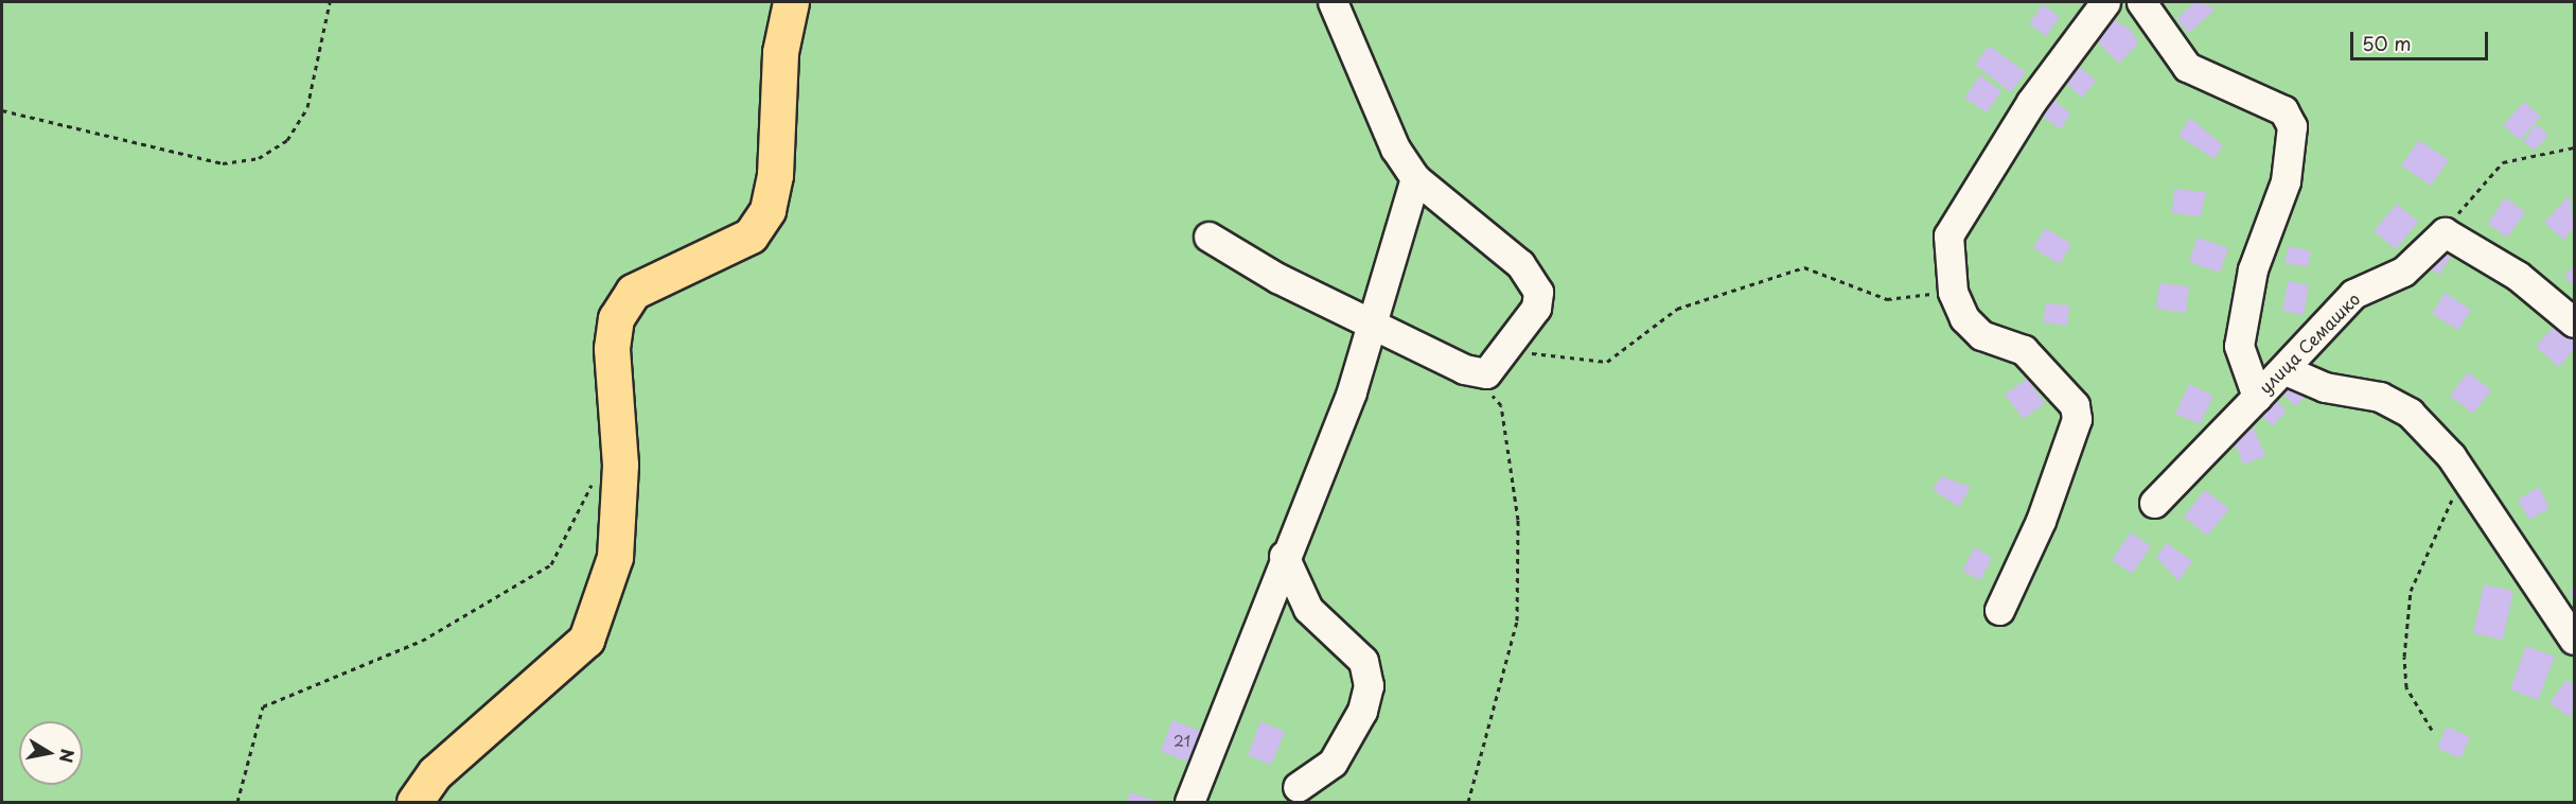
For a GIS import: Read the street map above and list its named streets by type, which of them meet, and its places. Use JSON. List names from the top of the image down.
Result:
{
  "streets": {
    "street": ["улица Семашко"]
  },
  "house_numbers": ["21"],
  "scale_bar": "50 m",
  "north": "right"
}
